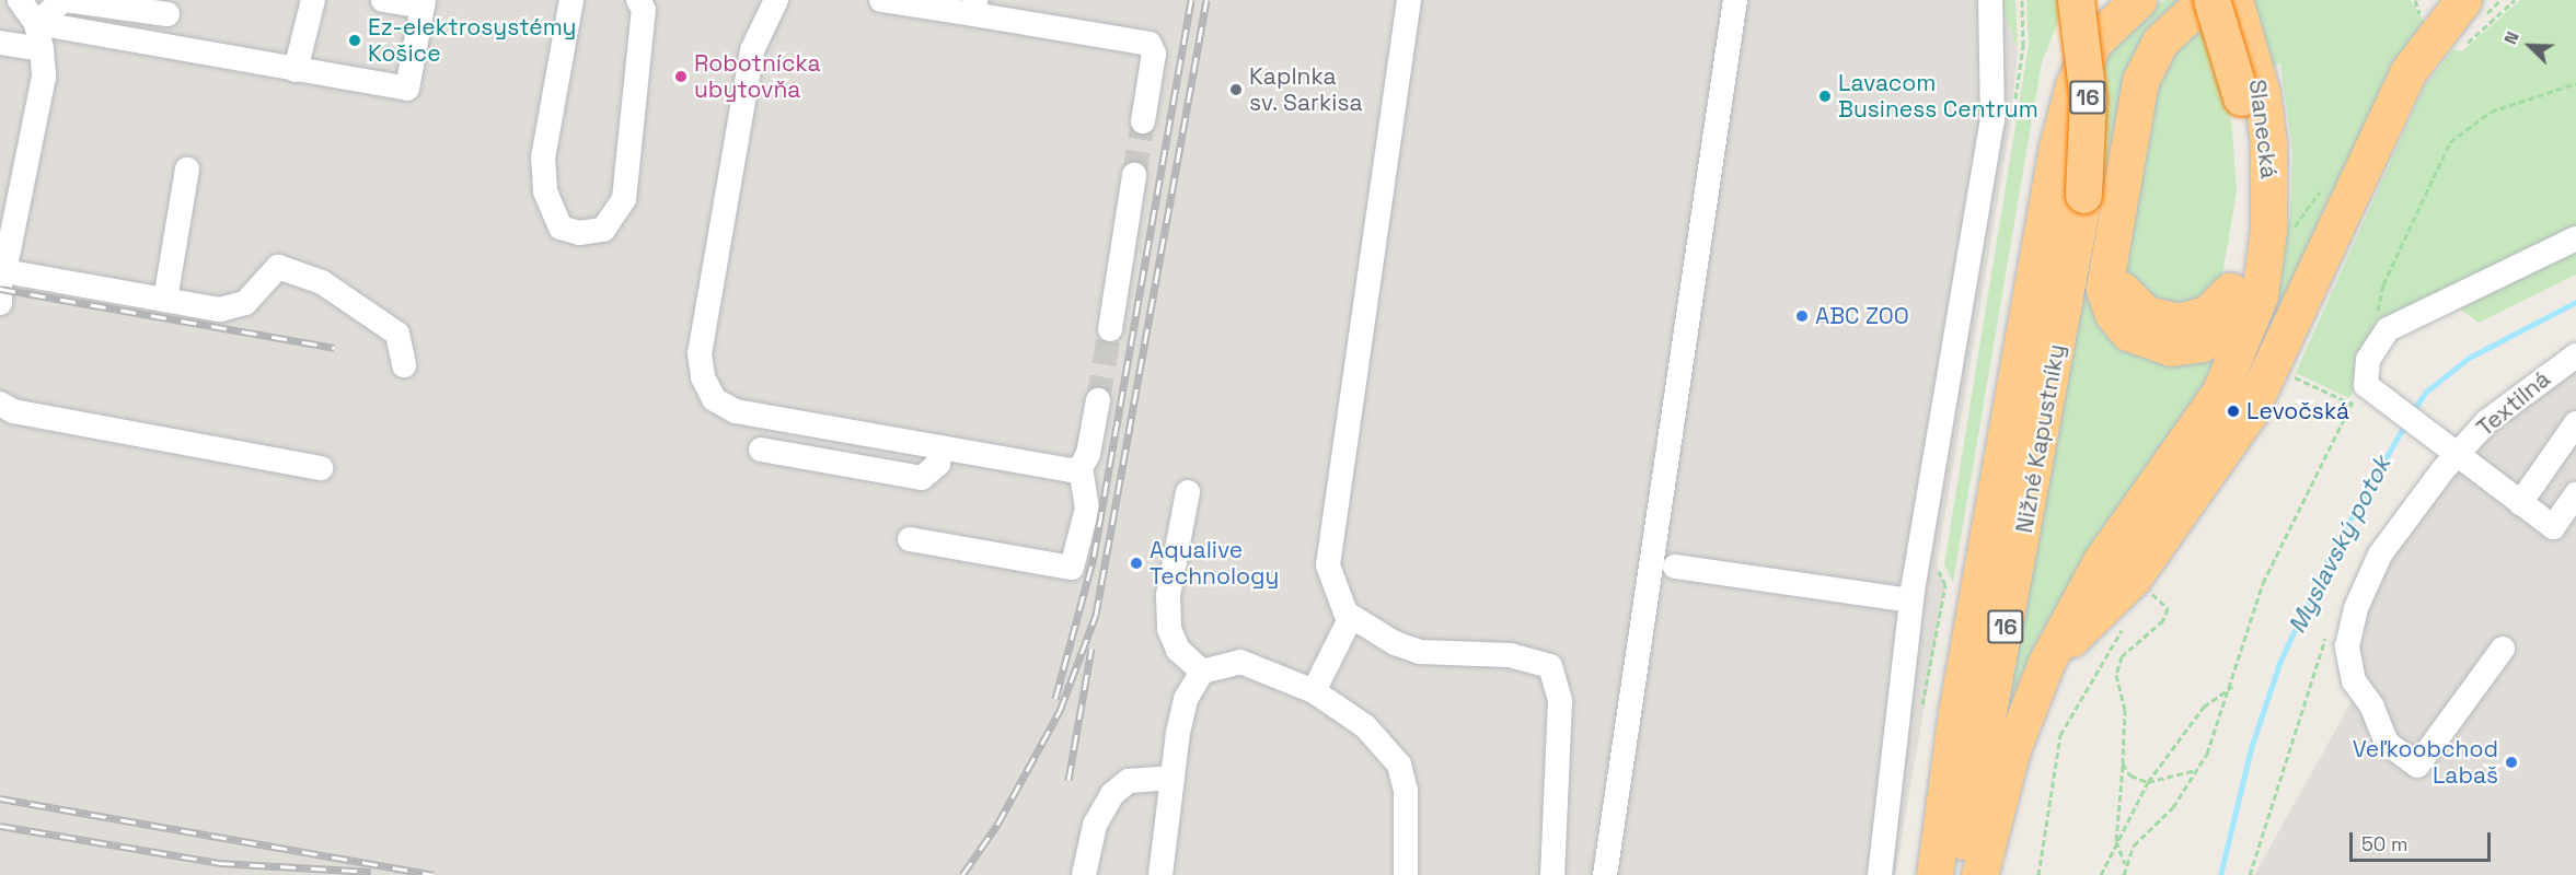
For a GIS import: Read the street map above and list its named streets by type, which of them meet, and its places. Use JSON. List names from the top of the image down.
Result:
{
  "streets": {
    "highway": ["16", "Slanecká", "Nižné Kapustníky"],
    "lane": ["Textilná"]
  },
  "crossings": [
    ["16", "Slanecká"]
  ],
  "water": ["Myslavský potok"],
  "places": [
    "Ez-elektrosystémy Košice",
    "Robotnícka ubytovňa",
    "Kaplnka sv. Sarkisa",
    "Lavacom Business Centrum",
    "ABC ZOO",
    "Levočská",
    "Aqualive Technology",
    "Veľkoobchod Labaš"
  ],
  "scale_bar": "50 m",
  "north": "top left"
}
